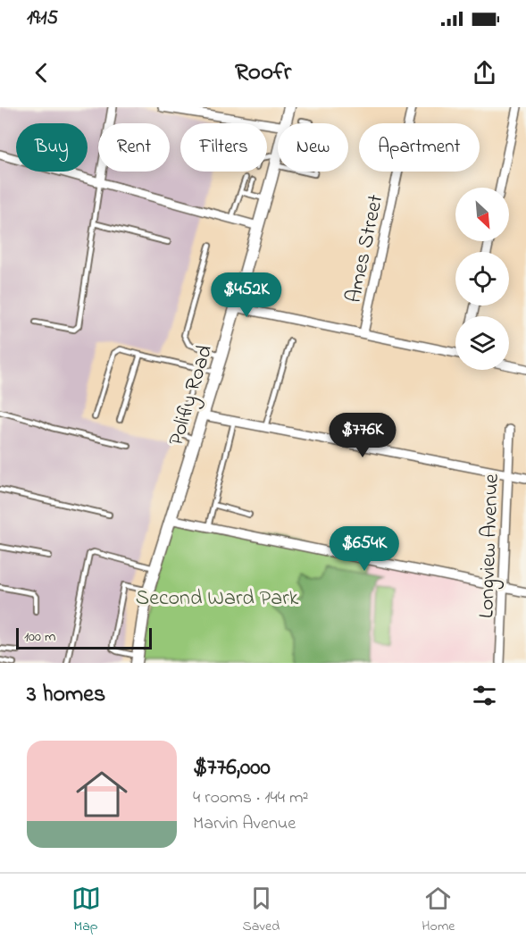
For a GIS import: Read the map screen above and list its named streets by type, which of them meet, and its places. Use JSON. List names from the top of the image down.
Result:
{
  "streets": {
    "main road": ["Polifly Road"],
    "street": ["Ames Street", "Longview Avenue"]
  },
  "parks": ["Second Ward Park"],
  "scale_bar": "100 m",
  "north": "bottom right",
  "page": {
    "status": "19:15",
    "header": "Roofr",
    "chip": [
      "Buy",
      "Rent",
      "Filters",
      "New",
      "Apartment"
    ],
    "price": ["$452K", "$776K", "$654K"],
    "scale": "100 m",
    "heading": "3 homes",
    "list": [
      {
        "name": "$776,000",
        "note": "4 rooms · 144 m² · Marvin Avenue"
      }
    ],
    "tabs": ["Map", "Saved", "Home"]
  }
}
